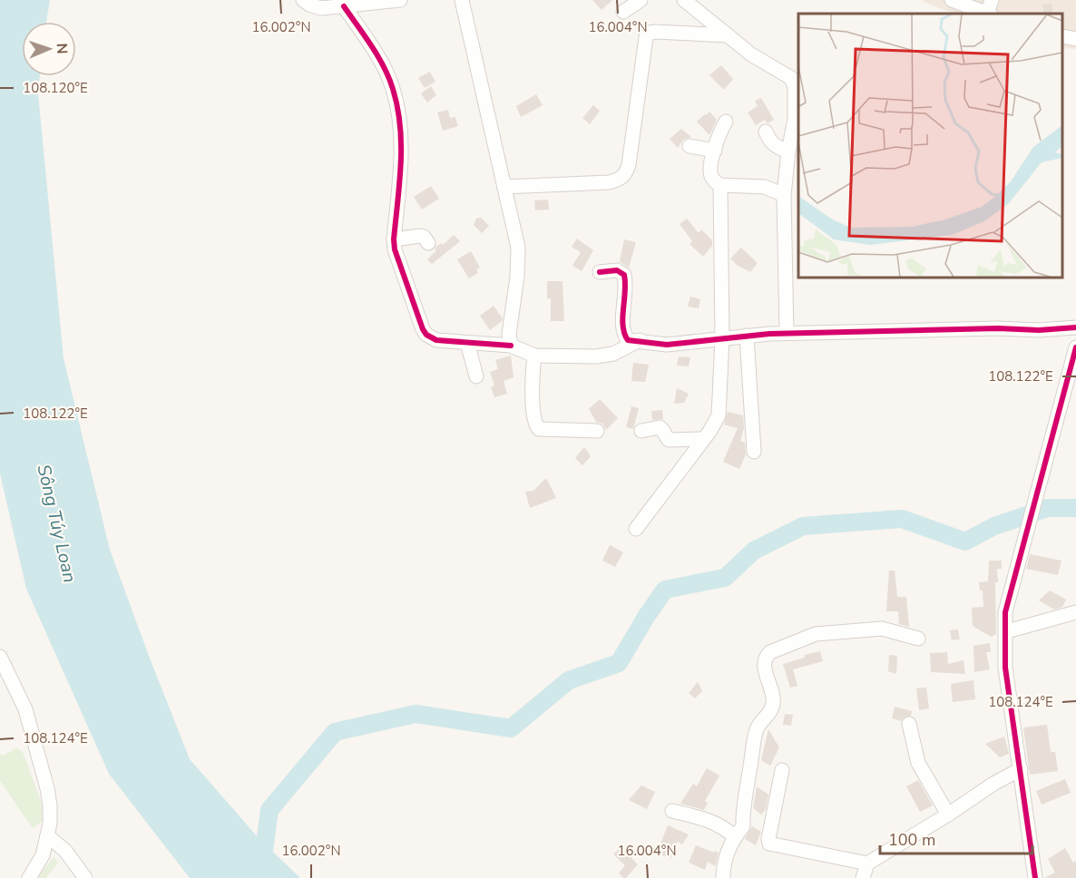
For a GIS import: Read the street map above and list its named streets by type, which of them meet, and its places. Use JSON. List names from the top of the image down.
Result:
{
  "water": ["Sông Túy Loan"],
  "scale_bar": "100 m",
  "north": "right",
  "coordinates": [
    "16.002°N",
    "16.004°N",
    "108.120°E",
    "108.122°E",
    "108.124°E"
  ]
}
